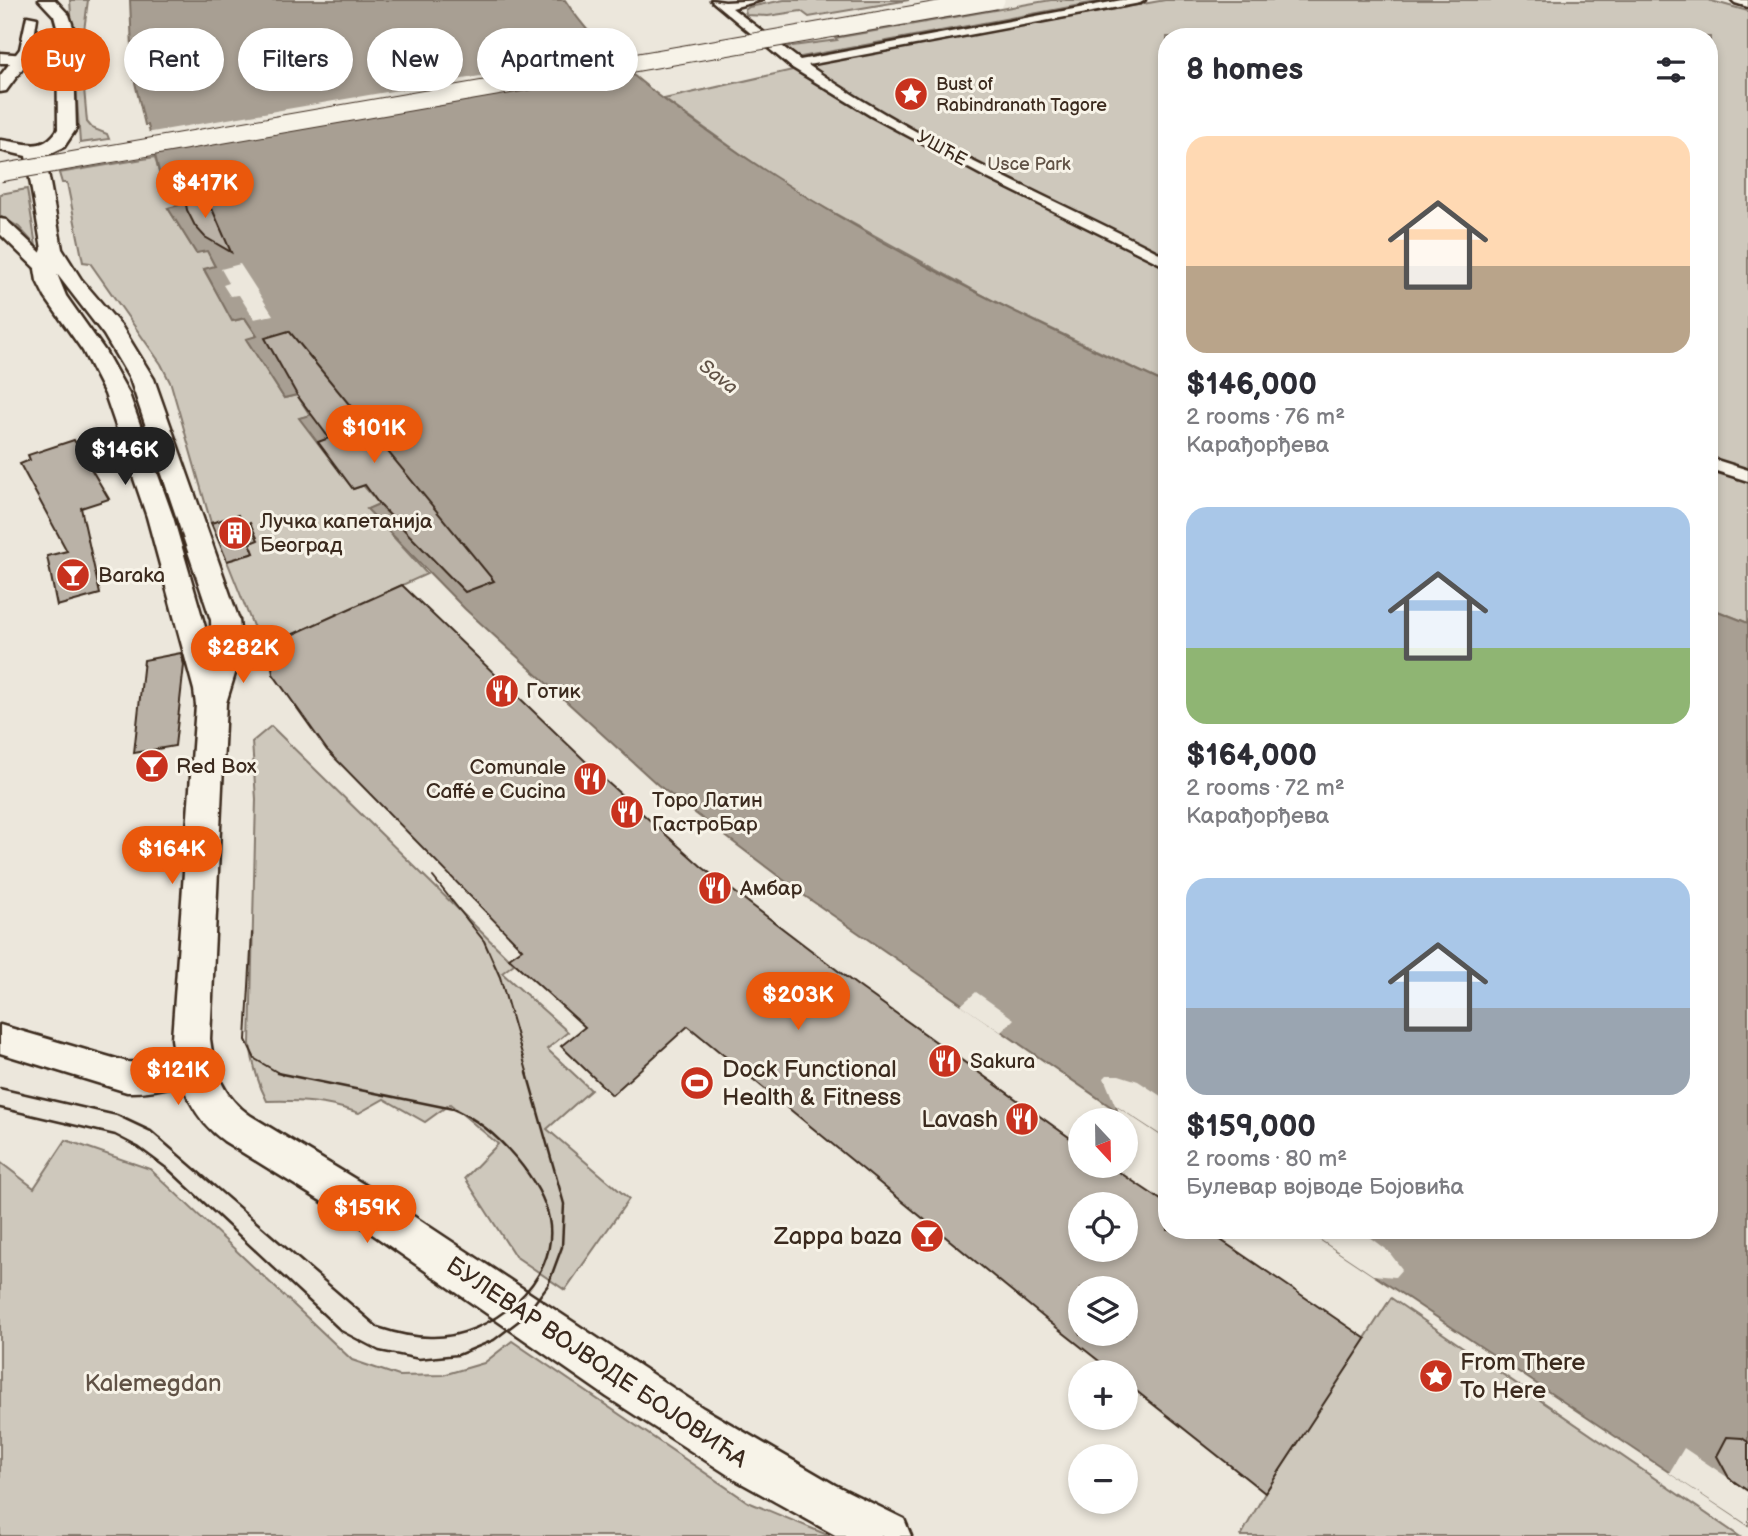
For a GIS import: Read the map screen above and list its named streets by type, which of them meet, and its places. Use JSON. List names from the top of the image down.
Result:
{
  "streets": {
    "main road": ["БУЛЕВАР ВОЈВОДЕ БОЈОВИЋА"],
    "street": ["УШЋЕ"]
  },
  "water": ["Sava"],
  "parks": ["Usce Park", "Kalemegdan"],
  "places": {
    "place": ["Bust of Rabindranath Tagore", "From There To Here"],
    "building": ["Лучка капетанија Београд"],
    "bar": ["Baraka", "Red Box", "Zappa baza"],
    "restaurant": [
      "Готик",
      "Comunale Caffé e Cucina",
      "Торо Латин ГастроБар",
      "Амбар",
      "Sakura",
      "Lavash"
    ],
    "sports": ["Dock Functional Health & Fitness"]
  },
  "north": "bottom",
  "page": {
    "chip": [
      "Buy",
      "Rent",
      "Filters",
      "New",
      "Apartment"
    ],
    "heading": "8 homes",
    "list": [
      {
        "name": "$146,000",
        "note": "2 rooms · 76 m² · Карађорђева"
      },
      {
        "name": "$164,000",
        "note": "2 rooms · 72 m² · Карађорђева"
      },
      {
        "name": "$159,000",
        "note": "2 rooms · 80 m² · Булевар војводе Бојовића"
      }
    ],
    "price": [
      "$417K",
      "$101K",
      "$146K",
      "$282K",
      "$164K",
      "$203K",
      "$121K",
      "$159K"
    ],
    "map_buttons": ["+", "−"]
  }
}
